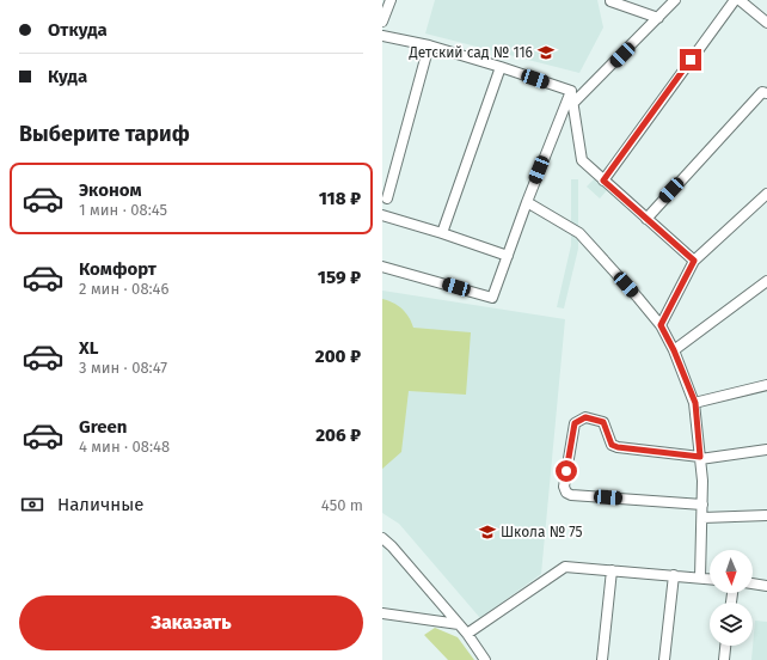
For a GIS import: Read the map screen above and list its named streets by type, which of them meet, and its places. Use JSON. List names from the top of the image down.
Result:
{
  "places": {
    "school or university": ["Детский сад № 116", "Школа № 75"]
  },
  "north": "bottom",
  "page": {
    "banner": ["Откуда", "Куда"],
    "heading": "Выберите тариф",
    "list": [
      {
        "name": "Эконом",
        "note": "1 мин · 08:45",
        "value": "118 ₽"
      },
      {
        "name": "Комфорт",
        "note": "2 мин · 08:46",
        "value": "159 ₽"
      },
      {
        "name": "XL",
        "note": "3 мин · 08:47",
        "value": "200 ₽"
      },
      {
        "name": "Green",
        "note": "4 мин · 08:48",
        "value": "206 ₽"
      }
    ],
    "pay": ["Наличные", "450 m"],
    "buttons": "Заказать"
  }
}
